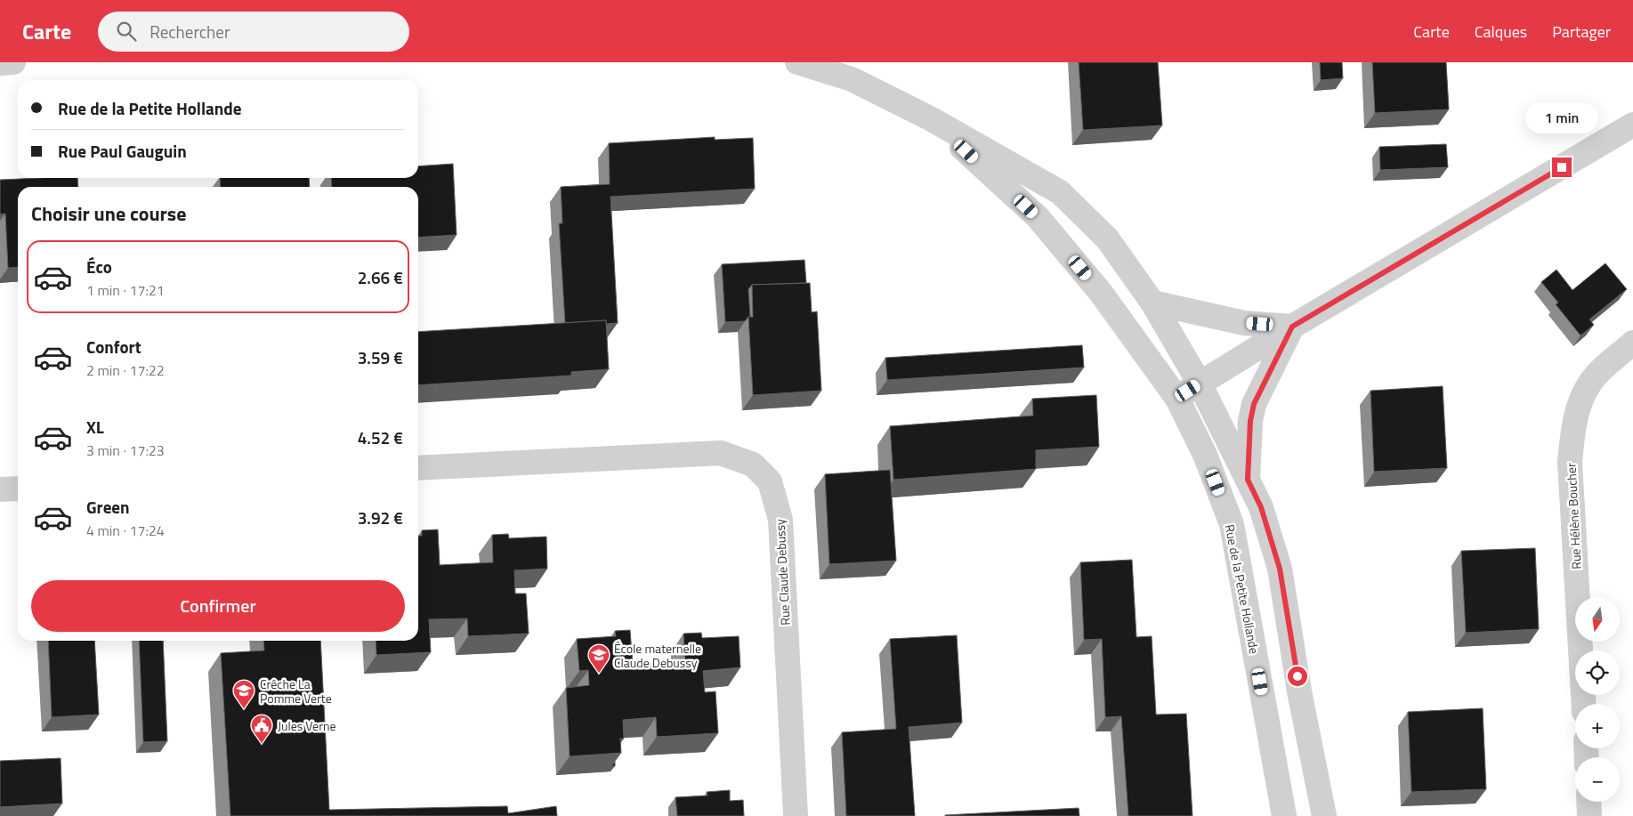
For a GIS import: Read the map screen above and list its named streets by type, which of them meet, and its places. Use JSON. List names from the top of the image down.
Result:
{
  "streets": {
    "street": ["Rue Hélène Boucher", "Rue Claude Debussy", "Rue de la Petite Hollande"]
  },
  "places": {
    "school or university": ["École maternelle Claude Debussy", "Crêche La Pomme Verte"],
    "public building": ["Jules Verne"]
  },
  "north": "bottom",
  "page": {
    "header": "Carte",
    "search": "Rechercher",
    "nav": ["Carte", "Calques", "Partager"],
    "banner": ["Rue de la Petite Hollande", "Rue Paul Gauguin"],
    "bubble": "1 min",
    "heading": "Choisir une course",
    "list": [
      {
        "name": "Éco",
        "note": "1 min · 17:21",
        "value": "2.66 €"
      },
      {
        "name": "Confort",
        "note": "2 min · 17:22",
        "value": "3.59 €"
      },
      {
        "name": "XL",
        "note": "3 min · 17:23",
        "value": "4.52 €"
      },
      {
        "name": "Green",
        "note": "4 min · 17:24",
        "value": "3.92 €"
      }
    ],
    "buttons": "Confirmer",
    "map_buttons": ["+", "−"]
  }
}
